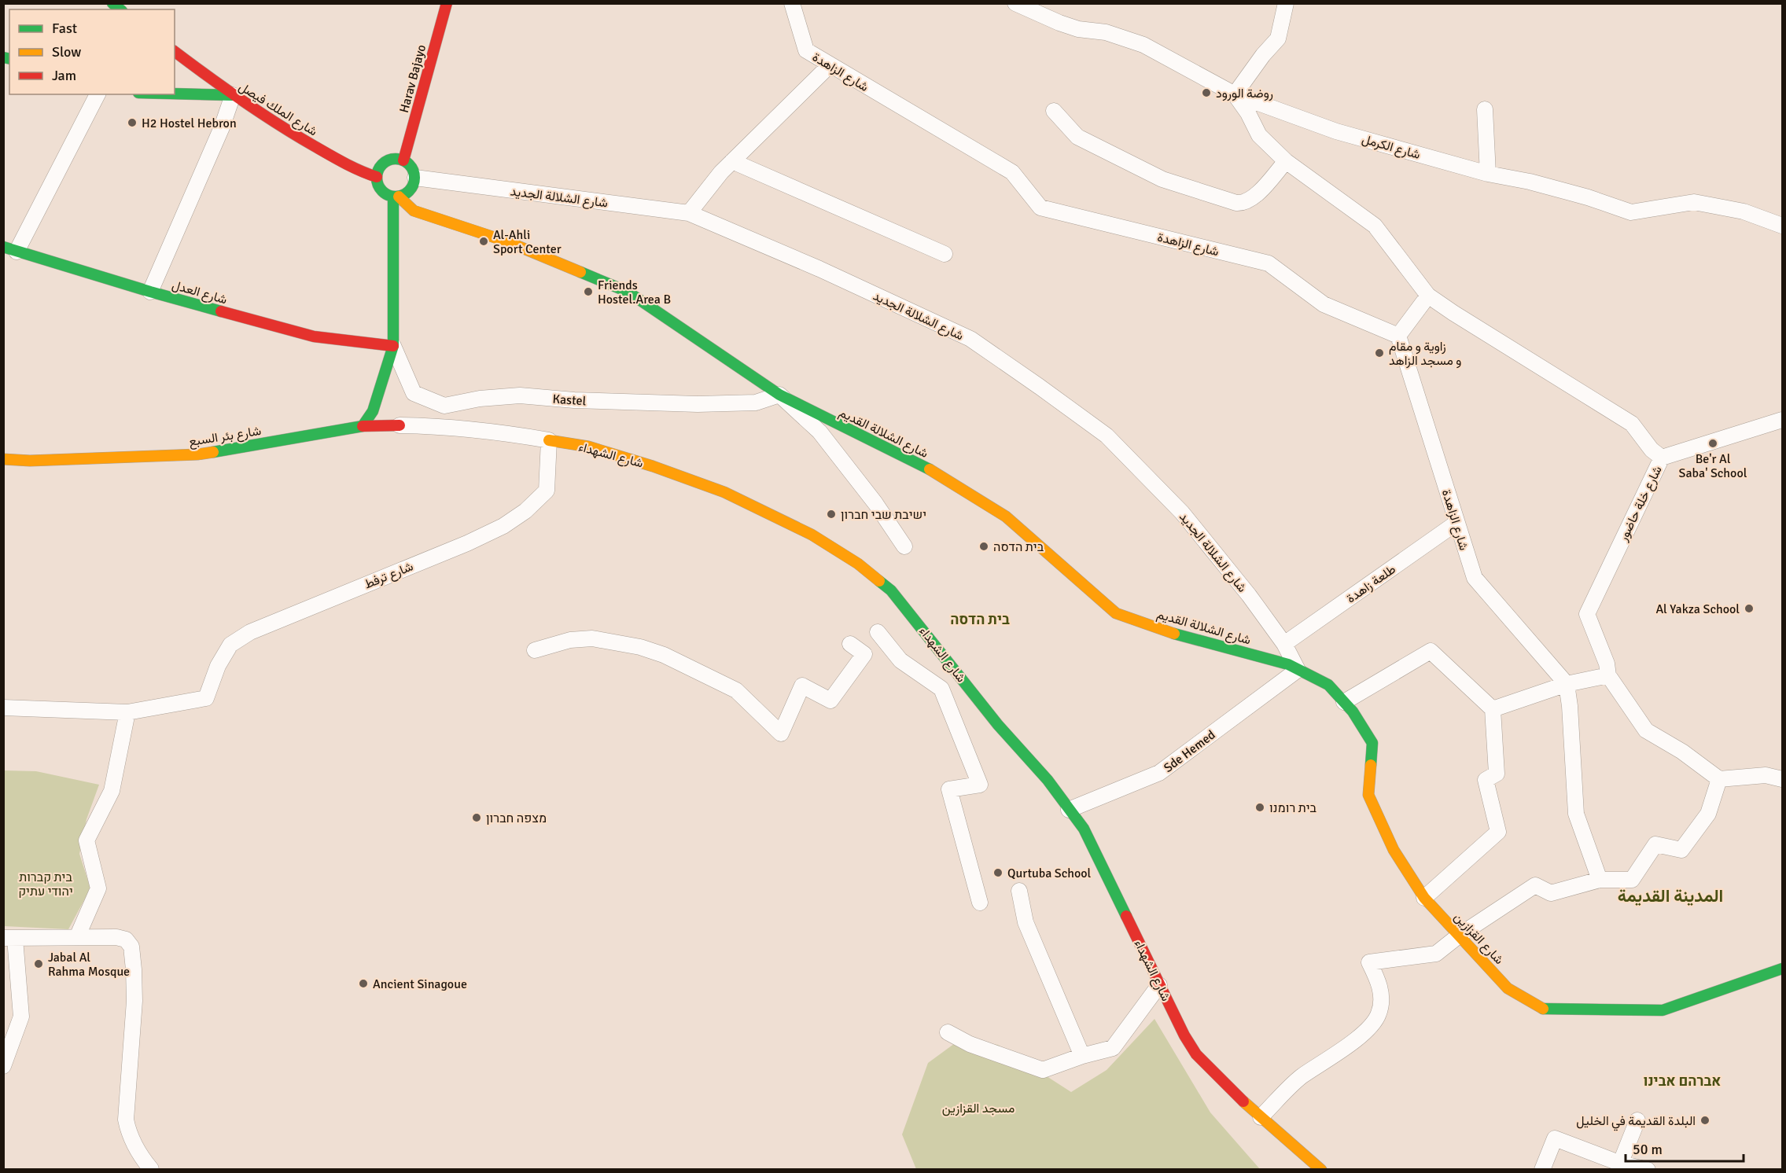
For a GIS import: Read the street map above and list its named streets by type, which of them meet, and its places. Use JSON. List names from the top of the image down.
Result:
{
  "streets": {
    "street": [
      "شارع الزاهدة",
      "Harav Bajayo",
      "شارع الملك فيصل",
      "شارع الكرمل",
      "شارع الشلالة الجديد",
      "شارع العدل",
      "Kastel",
      "شارع الشلالة القديم",
      "شارع بئر السبع",
      "شارع الشهداء",
      "شارع خلة حاضور",
      "شارع ترفط",
      "طلعة زاهدة",
      "Sde Hemed",
      "شارع القزازين"
    ]
  },
  "crossings": [
    ["شارع الزاهدة", "طلعة زاهدة"],
    ["Harav Bajayo", "شارع الملك فيصل"],
    ["Harav Bajayo", "شارع الشلالة الجديد"],
    ["Harav Bajayo", "شارع الشلالة القديم"],
    ["شارع الملك فيصل", "شارع الشلالة الجديد"],
    ["شارع الملك فيصل", "شارع الشلالة القديم"],
    ["شارع الشلالة الجديد", "شارع الشلالة القديم"],
    ["شارع الشلالة الجديد", "طلعة زاهدة"],
    ["شارع الشلالة الجديد", "Sde Hemed"],
    ["شارع الشلالة الجديد", "شارع القزازين"],
    ["شارع العدل", "Kastel"],
    ["Kastel", "شارع الشلالة القديم"],
    ["شارع الشلالة القديم", "Sde Hemed"],
    ["شارع الشلالة القديم", "شارع القزازين"],
    ["شارع بئر السبع", "شارع الشهداء"],
    ["شارع الشهداء", "شارع ترفط"],
    ["شارع الشهداء", "Sde Hemed"],
    ["Sde Hemed", "شارع القزازين"]
  ],
  "districts": ["בית הדסה", "المدينة القديمة", "אברהם אבינו"],
  "parks": ["בית קברות יהודי עתיק", "مسجد القزازين"],
  "places": [
    "روضة الورود",
    "H2 Hostel Hebron",
    "Al-Ahli Sport Center",
    "Friends Hostel.Area B",
    "زاوية و مقام و مسجد الزاهد",
    "Be'r Al Saba' School",
    "ישיבת שבי חברון",
    "בית הדסה",
    "Al Yakza School",
    "בית רומנו",
    "מצפה חברון",
    "Qurtuba School",
    "Jabal Al Rahma Mosque",
    "Ancient Sinagoue",
    "البلدة القديمة في الخليل"
  ],
  "legend": ["Fast", "Slow", "Jam"],
  "scale_bar": "50 m"
}
